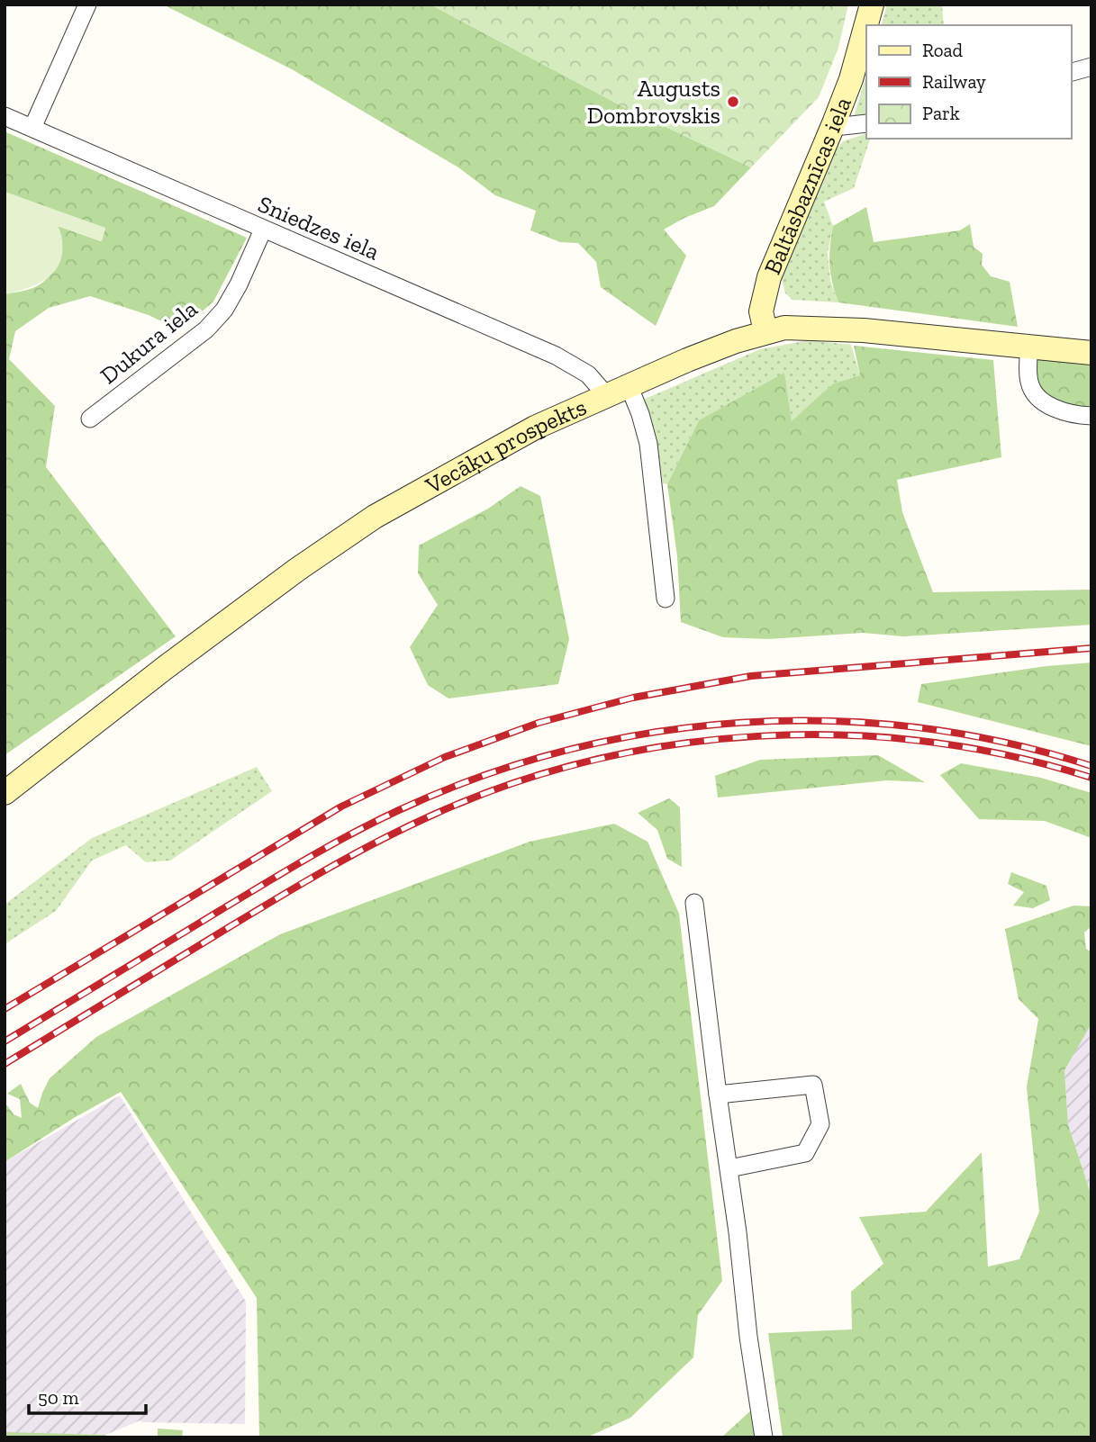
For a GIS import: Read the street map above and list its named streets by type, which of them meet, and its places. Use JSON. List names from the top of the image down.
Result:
{
  "streets": {
    "main road": ["Baltāsbaznīcas iela", "Vecāķu prospekts"],
    "street": ["Sniedzes iela", "Dukura iela"]
  },
  "crossings": [
    ["Baltāsbaznīcas iela", "Vecāķu prospekts"],
    ["Sniedzes iela", "Dukura iela"],
    ["Sniedzes iela", "Vecāķu prospekts"]
  ],
  "places": ["Augusts Dombrovskis"],
  "legend": ["Road", "Railway", "Park"],
  "scale_bar": "50 m"
}
